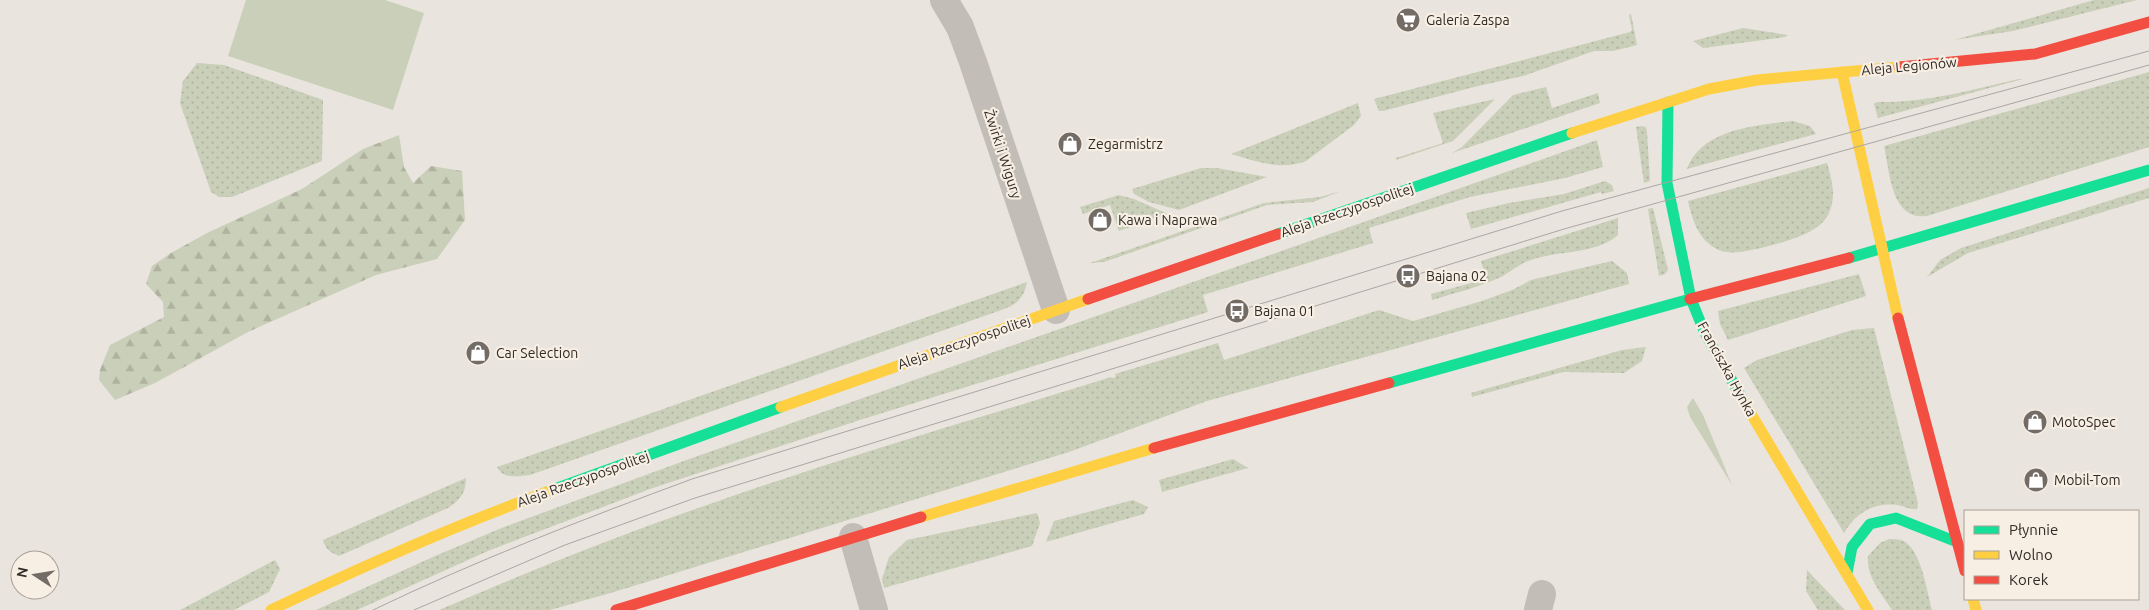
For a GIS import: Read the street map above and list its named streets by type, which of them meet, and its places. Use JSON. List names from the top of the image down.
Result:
{
  "streets": {
    "main road": ["Aleja Legionów", "Aleja Rzeczypospolitej", "Franciszka Hynka"],
    "street": ["Żwirki i Wigury"]
  },
  "crossings": [
    ["Aleja Legionów", "Aleja Rzeczypospolitej"],
    ["Aleja Legionów", "Franciszka Hynka"],
    ["Żwirki i Wigury", "Aleja Rzeczypospolitej"],
    ["Aleja Rzeczypospolitej", "Franciszka Hynka"]
  ],
  "places": {
    "supermarket": ["Galeria Zaspa"],
    "shop": [
      "Zegarmistrz",
      "Kawa i Naprawa",
      "Car Selection",
      "MotoSpec",
      "Mobil-Tom"
    ],
    "bus stop": ["Bajana 02", "Bajana 01"]
  },
  "legend": ["Płynnie", "Wolno", "Korek"],
  "north": "left"
}
